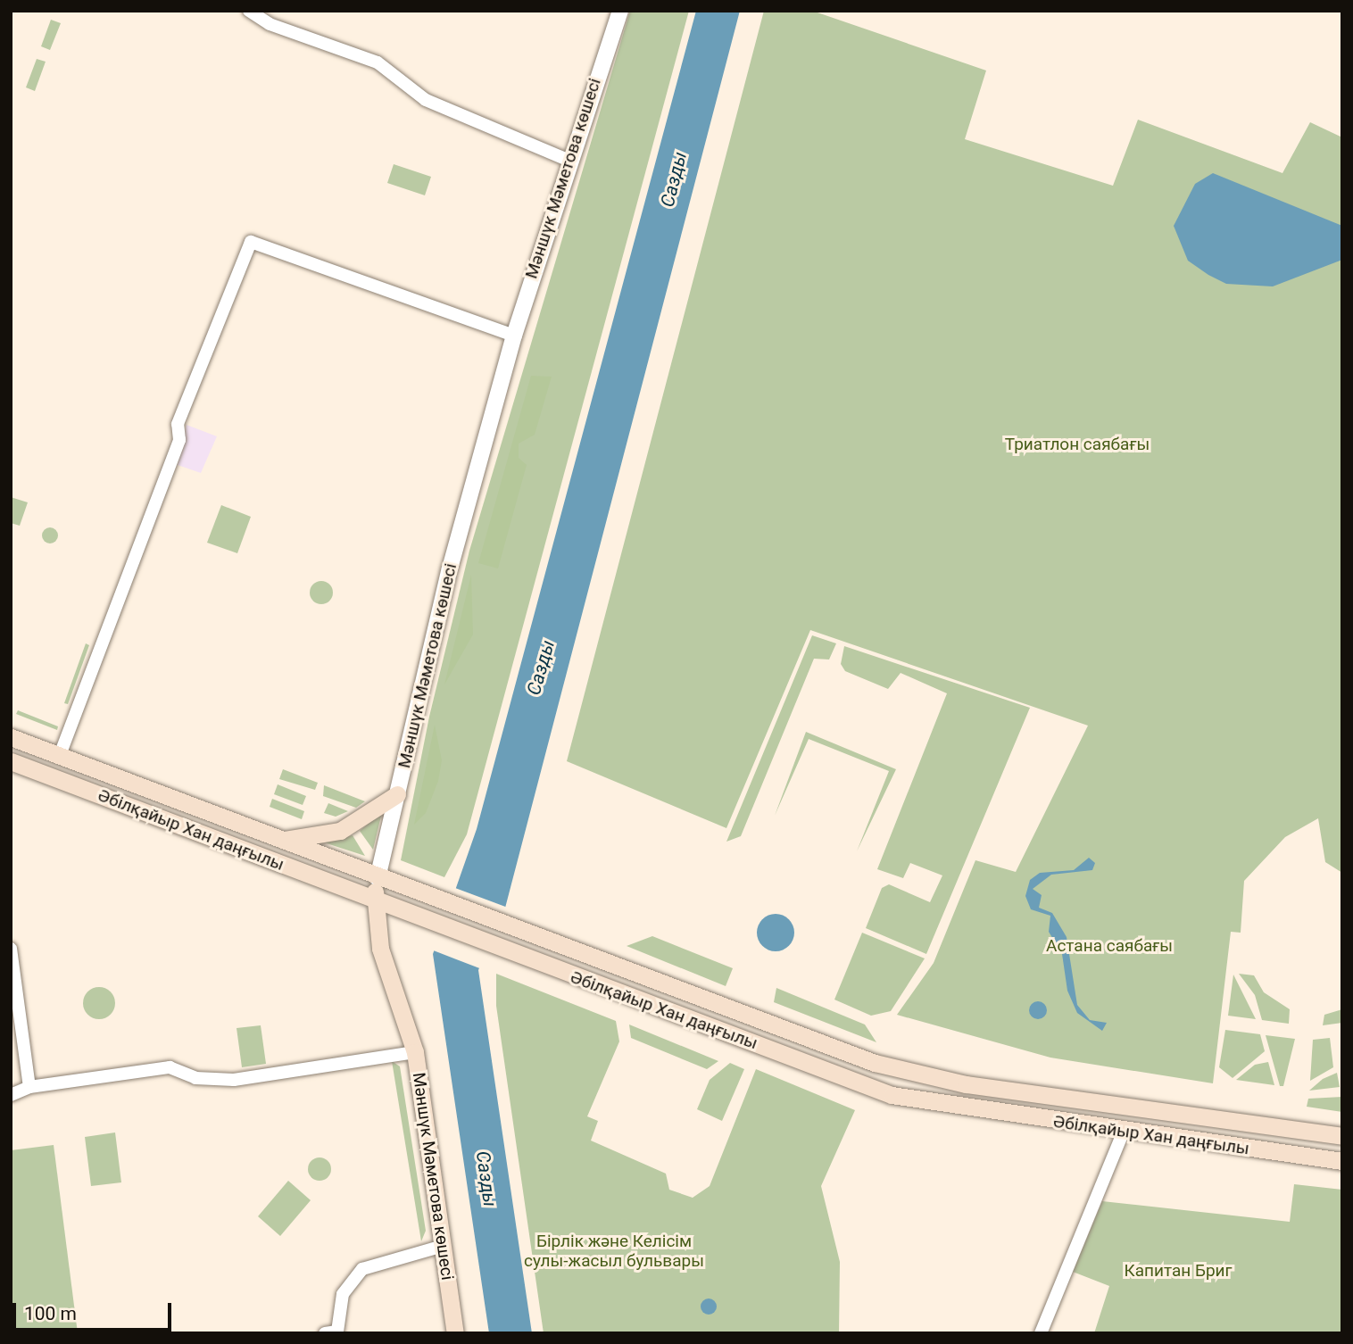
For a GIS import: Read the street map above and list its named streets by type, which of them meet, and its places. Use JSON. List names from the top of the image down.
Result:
{
  "streets": {
    "main road": ["Мәншүк Мәметова көшесі", "Әбілқайыр Хан даңғылы"]
  },
  "crossings": [
    ["Мәншүк Мәметова көшесі", "Әбілқайыр Хан даңғылы"]
  ],
  "water": ["Сазды"],
  "parks": [
    "Триатлон саябағы",
    "Астана саябағы",
    "Бірлік және Келісім сулы-жасыл бульвары",
    "Капитан Бриг"
  ],
  "scale_bar": "100 m"
}
